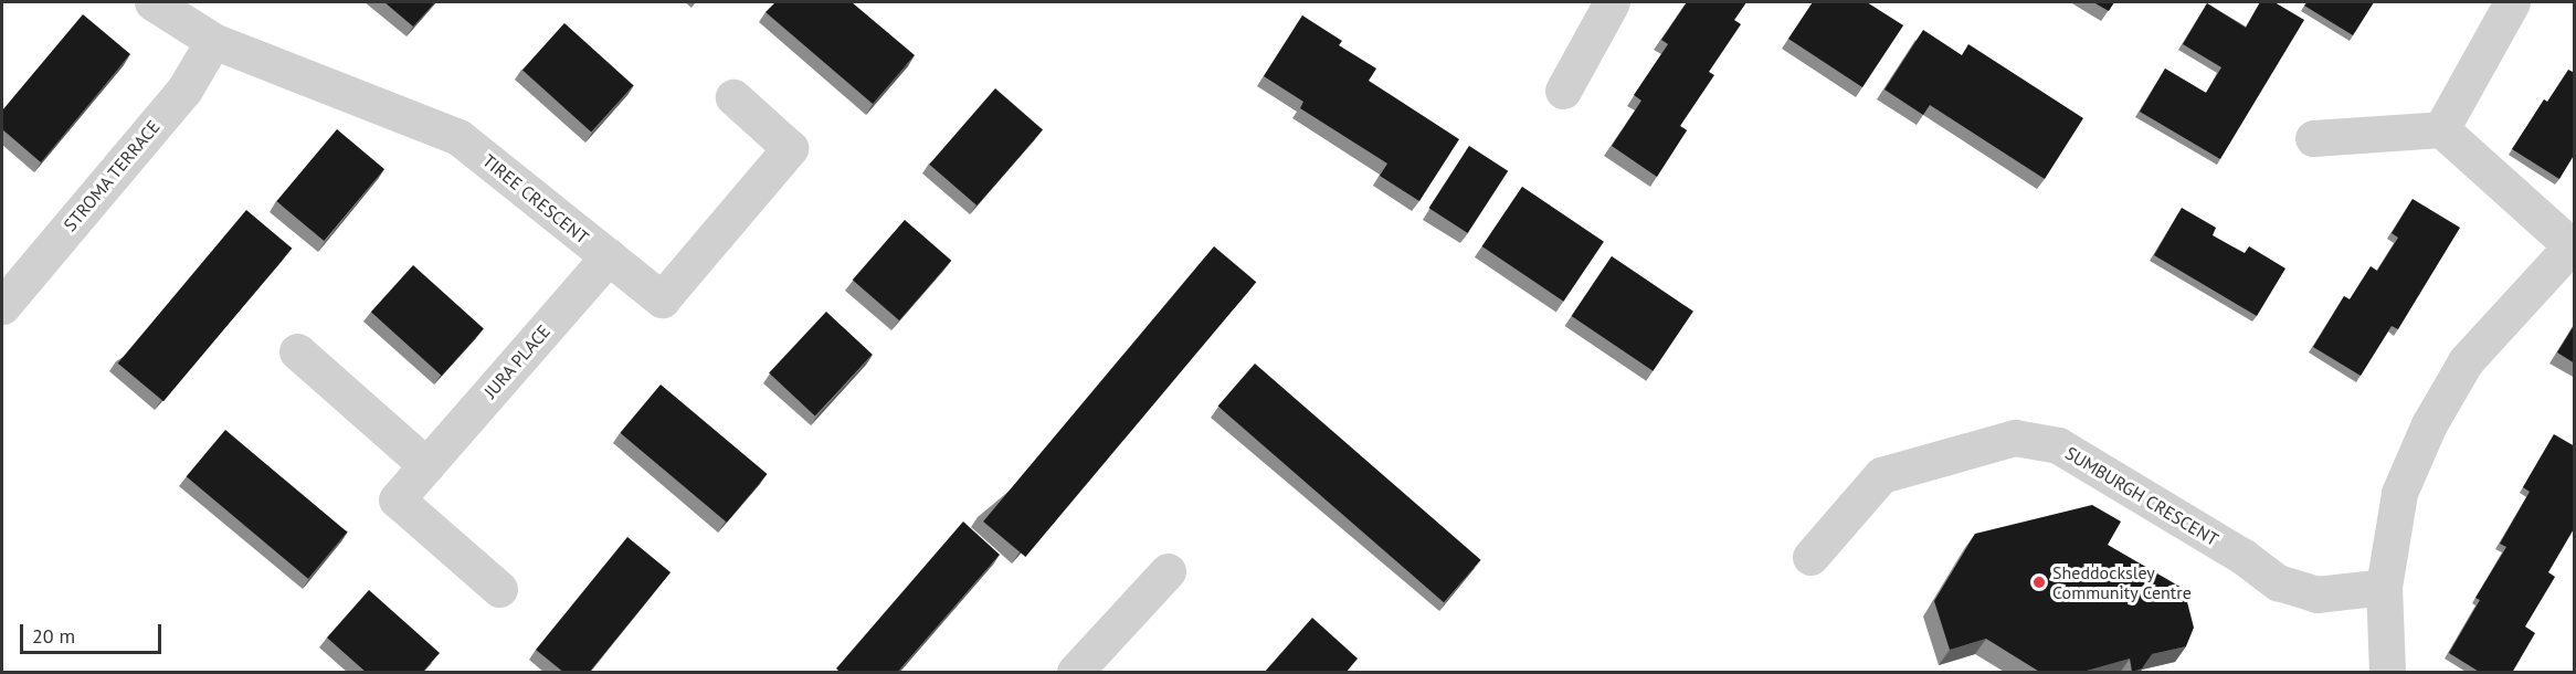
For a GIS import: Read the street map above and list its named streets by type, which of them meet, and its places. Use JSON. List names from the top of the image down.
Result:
{
  "streets": {
    "street": [
      "STROMA TERRACE",
      "TIREE CRESCENT",
      "JURA PLACE",
      "SUMBURGH CRESCENT"
    ]
  },
  "crossings": [
    ["STROMA TERRACE", "TIREE CRESCENT"],
    ["TIREE CRESCENT", "JURA PLACE"]
  ],
  "places": ["Sheddocksley Community Centre"],
  "scale_bar": "20 m"
}
